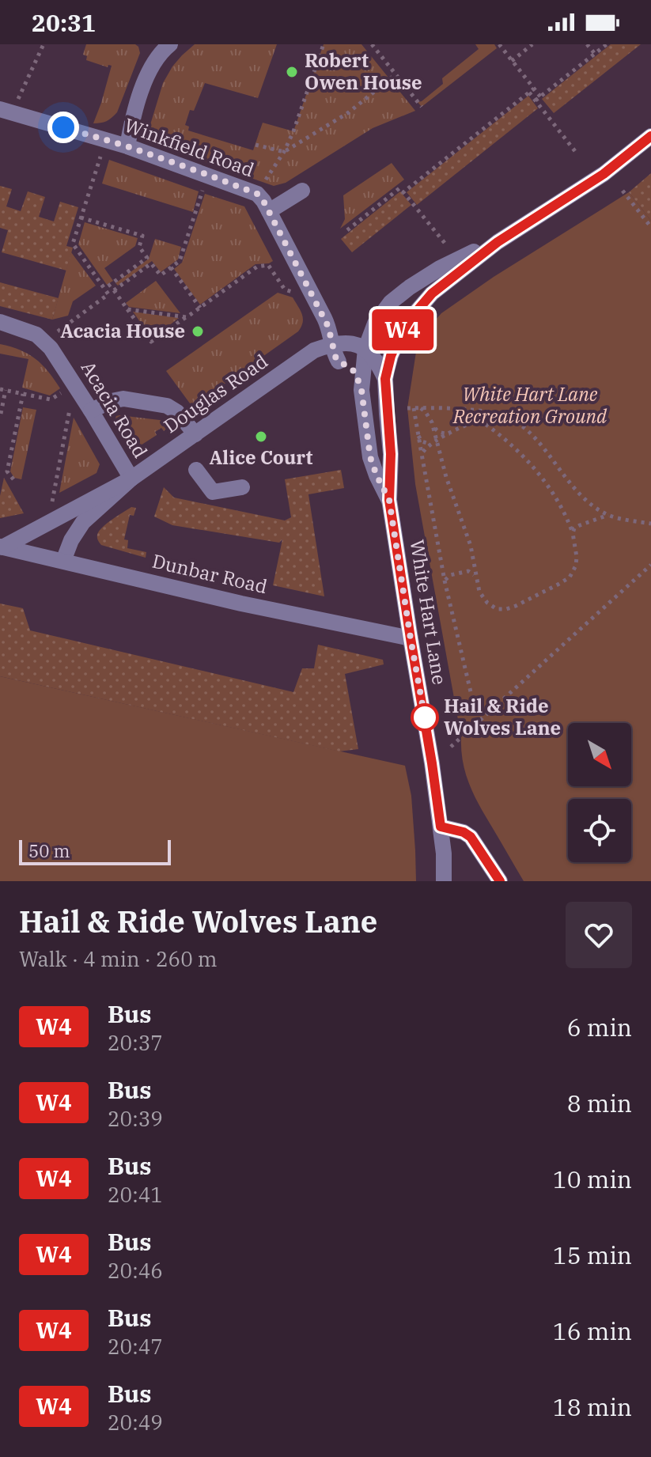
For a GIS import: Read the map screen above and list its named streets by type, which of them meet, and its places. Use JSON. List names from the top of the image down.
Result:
{
  "streets": {
    "street": [
      "Winkfield Road",
      "Douglas Road",
      "Acacia Road",
      "Dunbar Road",
      "White Hart Lane"
    ]
  },
  "crossings": [
    ["Winkfield Road", "Douglas Road"],
    ["Douglas Road", "Acacia Road"],
    ["Douglas Road", "Dunbar Road"],
    ["Douglas Road", "White Hart Lane"],
    ["Dunbar Road", "White Hart Lane"]
  ],
  "parks": ["White Hart Lane Recreation Ground"],
  "places": [
    "Robert Owen House",
    "Acacia House",
    "Alice Court",
    "Hail & Ride Wolves Lane"
  ],
  "lines": ["bus line W4"],
  "scale_bar": "50 m",
  "north": "bottom right",
  "page": {
    "status": "20:31",
    "on_map": "W4",
    "scale": "50 m",
    "heading": ["Hail & Ride Wolves Lane", "Walk · 4 min · 260 m"],
    "list": [
      {
        "mark": "W4",
        "name": "Bus",
        "note": "20:37",
        "value": "6 min"
      },
      {
        "mark": "W4",
        "name": "Bus",
        "note": "20:39",
        "value": "8 min"
      },
      {
        "mark": "W4",
        "name": "Bus",
        "note": "20:41",
        "value": "10 min"
      },
      {
        "mark": "W4",
        "name": "Bus",
        "note": "20:46",
        "value": "15 min"
      },
      {
        "mark": "W4",
        "name": "Bus",
        "note": "20:47",
        "value": "16 min"
      },
      {
        "mark": "W4",
        "name": "Bus",
        "note": "20:49",
        "value": "18 min"
      }
    ]
  }
}
